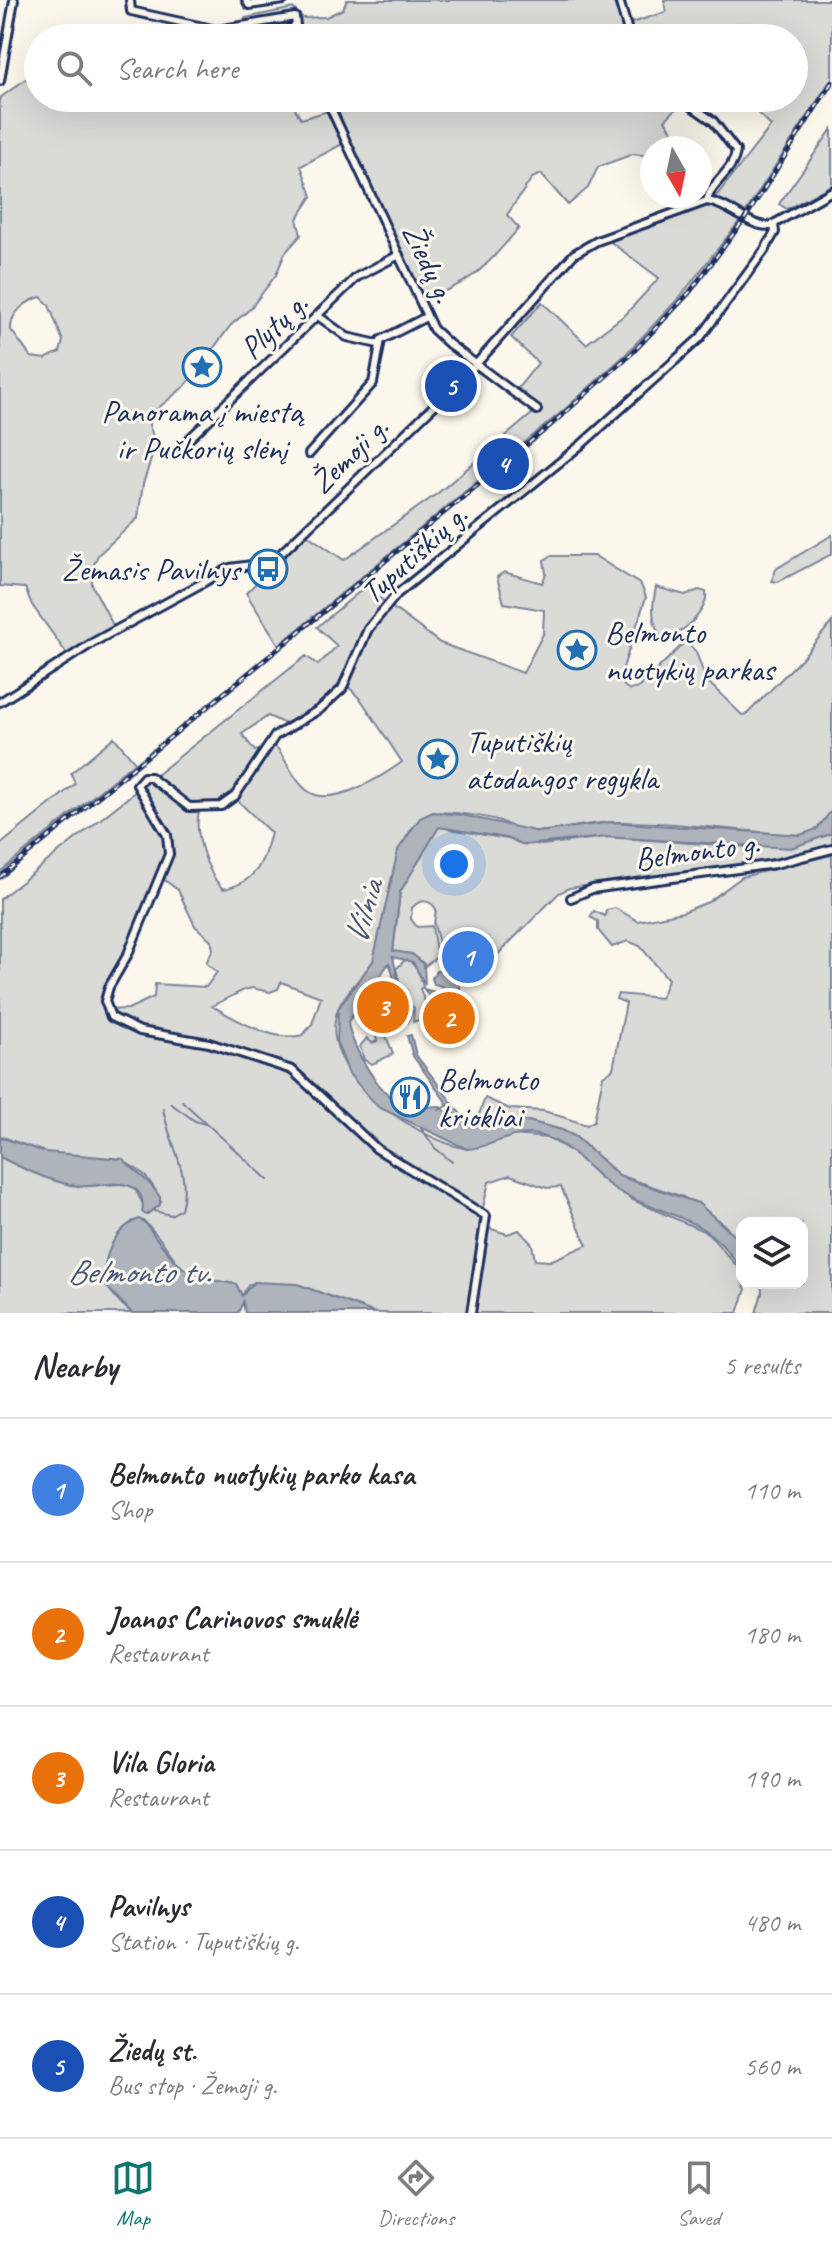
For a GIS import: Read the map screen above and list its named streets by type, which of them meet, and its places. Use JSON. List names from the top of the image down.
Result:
{
  "streets": {
    "street": [
      "Žiedų g.",
      "Plytų g.",
      "Žemoji g.",
      "Tuputiškių g.",
      "Belmonto g."
    ]
  },
  "crossings": [
    ["Žiedų g.", "Plytų g."],
    ["Žiedų g.", "Žemoji g."]
  ],
  "water": ["Vilnia", "Belmonto tv."],
  "places": {
    "place": ["Panorama į miestą ir Pučkorių slėnį", "Belmonto nuotykių parkas", "Tuputiškių atodangos regykla"],
    "bus stop": ["Žemasis Pavilnys"],
    "restaurant": ["Belmonto kriokliai"]
  },
  "north": "bottom",
  "page": {
    "search": "Search here",
    "pins": [
      "5",
      "4",
      "1",
      "3",
      "2"
    ],
    "heading": ["Nearby", "5 results"],
    "list": [
      {
        "mark": "1",
        "name": "Belmonto nuotykių parko kasa",
        "note": "Shop",
        "value": "110 m"
      },
      {
        "mark": "2",
        "name": "Joanos Carinovos smuklė",
        "note": "Restaurant",
        "value": "180 m"
      },
      {
        "mark": "3",
        "name": "Vila Gloria",
        "note": "Restaurant",
        "value": "190 m"
      },
      {
        "mark": "4",
        "name": "Pavilnys",
        "note": "Station · Tuputiškių g.",
        "value": "480 m"
      },
      {
        "mark": "5",
        "name": "Žiedų st.",
        "note": "Bus stop · Žemoji g.",
        "value": "560 m"
      }
    ],
    "nav": ["Map", "Directions", "Saved"]
  }
}
